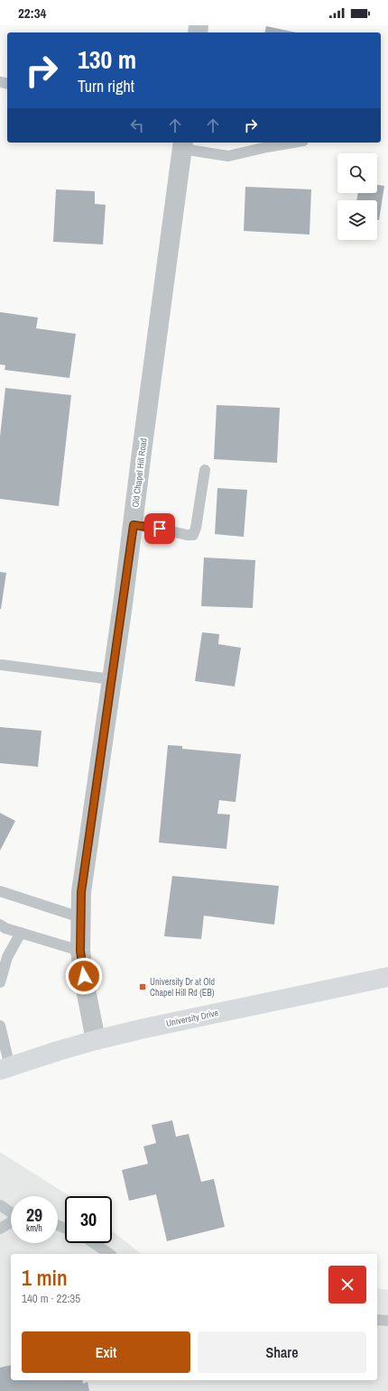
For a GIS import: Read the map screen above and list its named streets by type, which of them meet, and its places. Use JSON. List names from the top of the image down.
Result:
{
  "streets": {
    "main road": ["University Drive"],
    "street": ["Old Chapel Hill Road"]
  },
  "crossings": [
    ["Old Chapel Hill Road", "University Drive"]
  ],
  "places": {
    "transit": ["University Dr at Old Chapel Hill Rd (EB)"]
  },
  "page": {
    "status": "22:34",
    "turn": ["130 m", "Turn right"],
    "speed": "29 km/h",
    "limit": "30",
    "heading": ["1 min", "140 m · 22:35"],
    "buttons": ["Exit", "Share"]
  }
}
